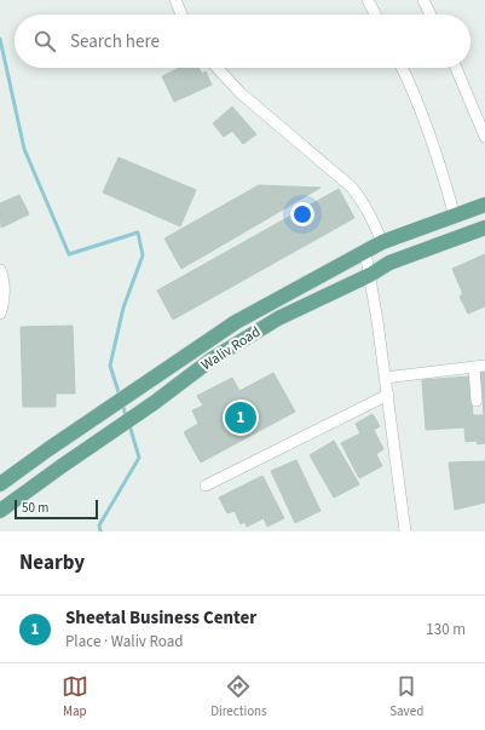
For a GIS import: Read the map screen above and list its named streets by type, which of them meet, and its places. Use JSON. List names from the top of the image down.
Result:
{
  "streets": {
    "main road": ["Waliv Road"]
  },
  "scale_bar": "50 m",
  "page": {
    "search": "Search here",
    "pins": "1",
    "scale": "50 m",
    "heading": "Nearby",
    "list": [
      {
        "mark": "1",
        "name": "Sheetal Business Center",
        "note": "Place · Waliv Road",
        "value": "130 m"
      }
    ],
    "nav": ["Map", "Directions", "Saved"]
  }
}
